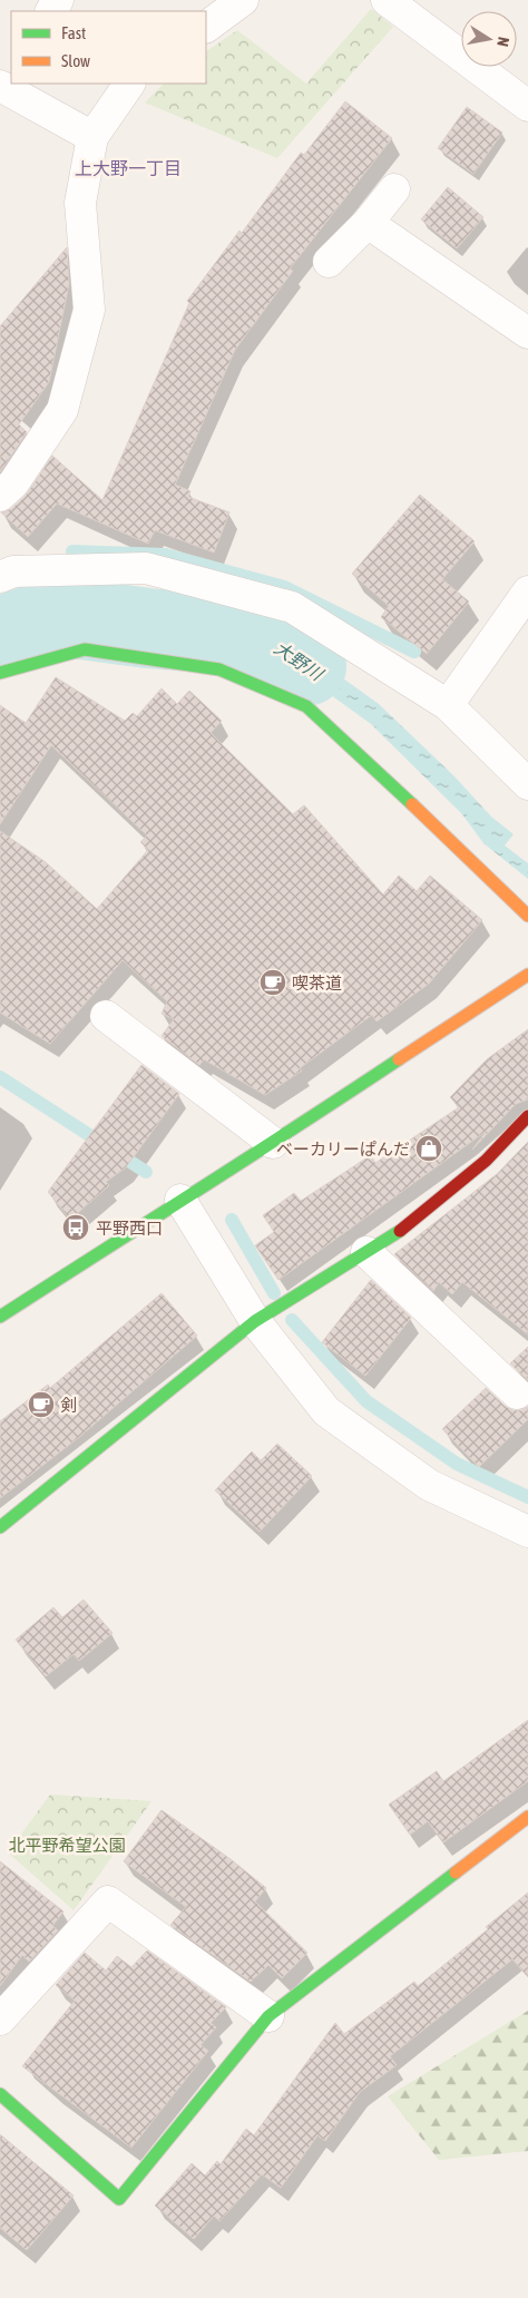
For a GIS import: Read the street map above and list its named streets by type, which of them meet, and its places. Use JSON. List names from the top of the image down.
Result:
{
  "districts": ["上大野一丁目"],
  "water": ["大野川"],
  "parks": ["北平野希望公園"],
  "places": {
    "cafe": ["喫茶道", "剣"],
    "shop": ["ベーカリーぱんだ"],
    "bus stop": ["平野西口"]
  },
  "legend": ["Fast", "Slow"],
  "north": "right"
}
